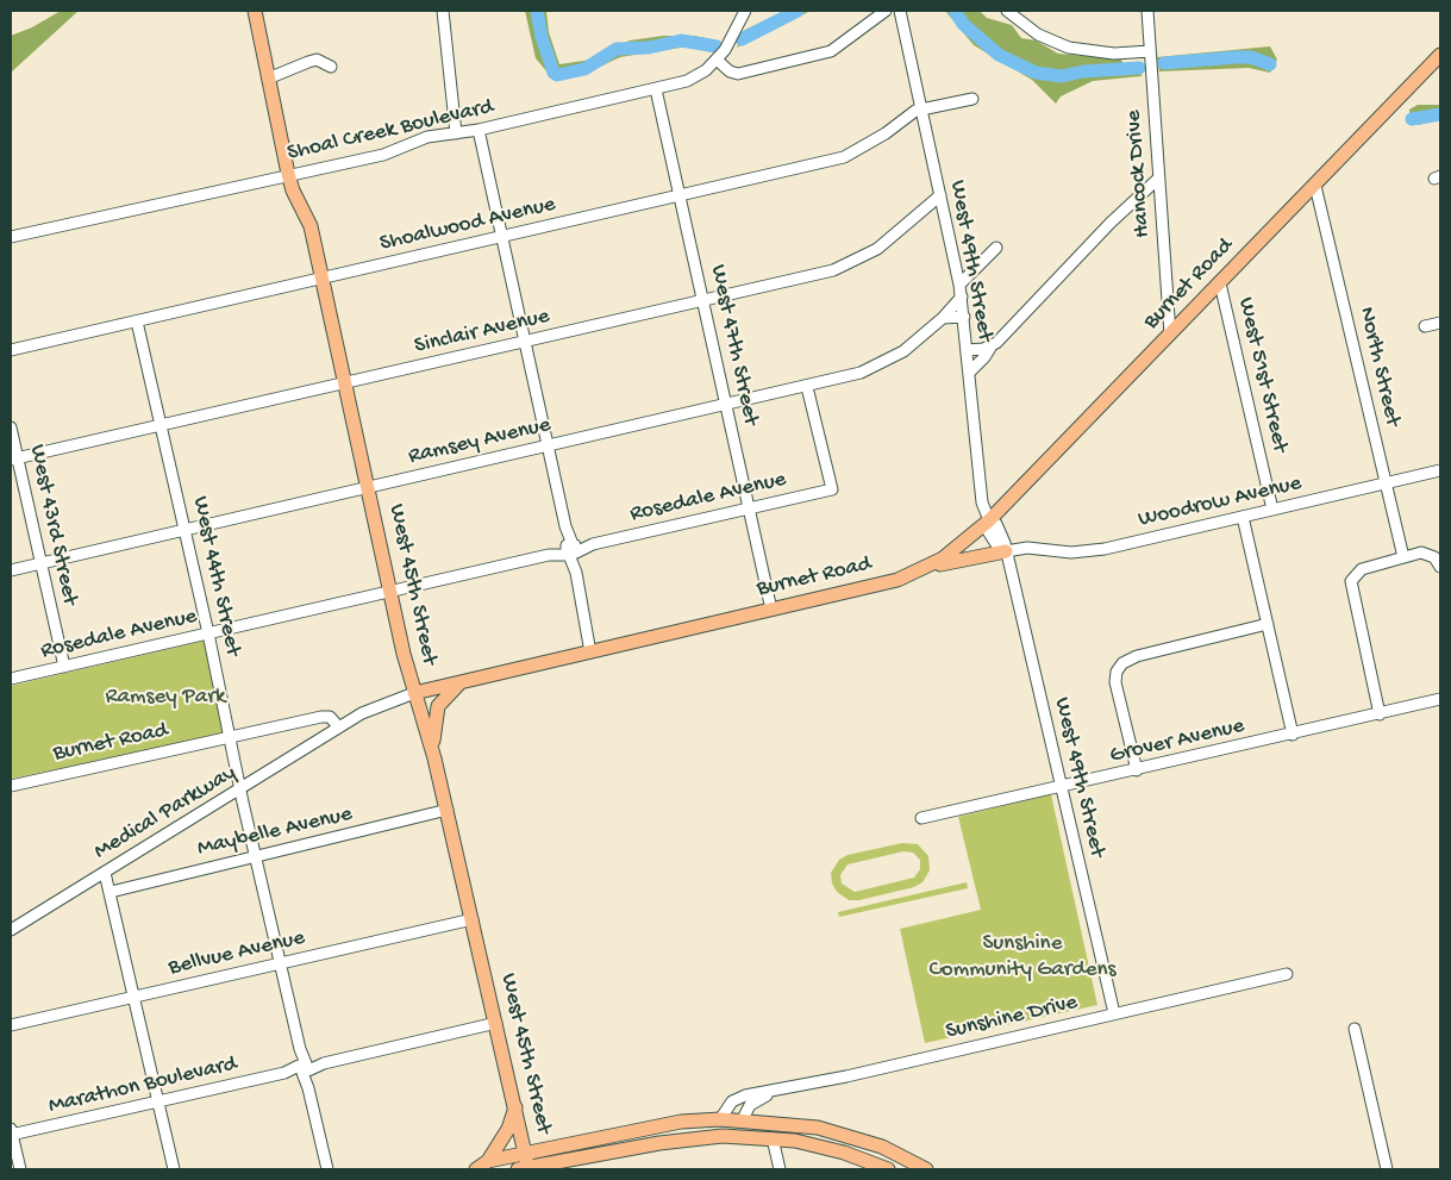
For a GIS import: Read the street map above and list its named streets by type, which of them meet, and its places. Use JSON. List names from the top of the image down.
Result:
{
  "streets": {
    "main road": ["Burnet Road", "West 45th Street"],
    "street": [
      "Shoal Creek Boulevard",
      "Hancock Drive",
      "Shoalwood Avenue",
      "West 49th Street",
      "Sinclair Avenue",
      "West 47th Street",
      "North Street",
      "West 51st Street",
      "Ramsey Avenue",
      "Rosedale Avenue",
      "Woodrow Avenue",
      "West 43rd Street",
      "West 44th Street",
      "Grover Avenue",
      "Medical Parkway",
      "Maybelle Avenue",
      "Bellvue Avenue",
      "Sunshine Drive",
      "Marathon Boulevard"
    ]
  },
  "crossings": [
    ["Shoal Creek Boulevard", "West 47th Street"],
    ["Shoal Creek Boulevard", "West 45th Street"],
    ["Hancock Drive", "Burnet Road"],
    ["Shoalwood Avenue", "West 49th Street"],
    ["Shoalwood Avenue", "West 47th Street"],
    ["Shoalwood Avenue", "West 44th Street"],
    ["Shoalwood Avenue", "West 45th Street"],
    ["West 49th Street", "Burnet Road"],
    ["West 49th Street", "Sinclair Avenue"],
    ["West 49th Street", "Ramsey Avenue"],
    ["West 49th Street", "Woodrow Avenue"],
    ["West 49th Street", "Grover Avenue"],
    ["West 49th Street", "Sunshine Drive"],
    ["Burnet Road", "West 47th Street"],
    ["Burnet Road", "North Street"],
    ["Burnet Road", "West 51st Street"],
    ["Burnet Road", "West 44th Street"],
    ["Burnet Road", "West 45th Street"],
    ["Burnet Road", "Medical Parkway"],
    ["Sinclair Avenue", "West 47th Street"],
    ["Sinclair Avenue", "West 43rd Street"],
    ["Sinclair Avenue", "West 44th Street"],
    ["Sinclair Avenue", "West 45th Street"],
    ["West 47th Street", "Ramsey Avenue"],
    ["West 47th Street", "Rosedale Avenue"],
    ["North Street", "Woodrow Avenue"],
    ["West 51st Street", "Woodrow Avenue"],
    ["Ramsey Avenue", "Rosedale Avenue"],
    ["Ramsey Avenue", "West 43rd Street"],
    ["Ramsey Avenue", "West 44th Street"],
    ["Ramsey Avenue", "West 45th Street"],
    ["Rosedale Avenue", "West 43rd Street"],
    ["Rosedale Avenue", "West 44th Street"],
    ["Rosedale Avenue", "West 45th Street"],
    ["West 44th Street", "Medical Parkway"],
    ["West 44th Street", "Maybelle Avenue"],
    ["West 44th Street", "Bellvue Avenue"],
    ["West 44th Street", "Marathon Boulevard"],
    ["West 45th Street", "Maybelle Avenue"],
    ["West 45th Street", "Bellvue Avenue"],
    ["West 45th Street", "Marathon Boulevard"]
  ],
  "parks": ["Ramsey Park", "Sunshine Community Gardens"]
}
